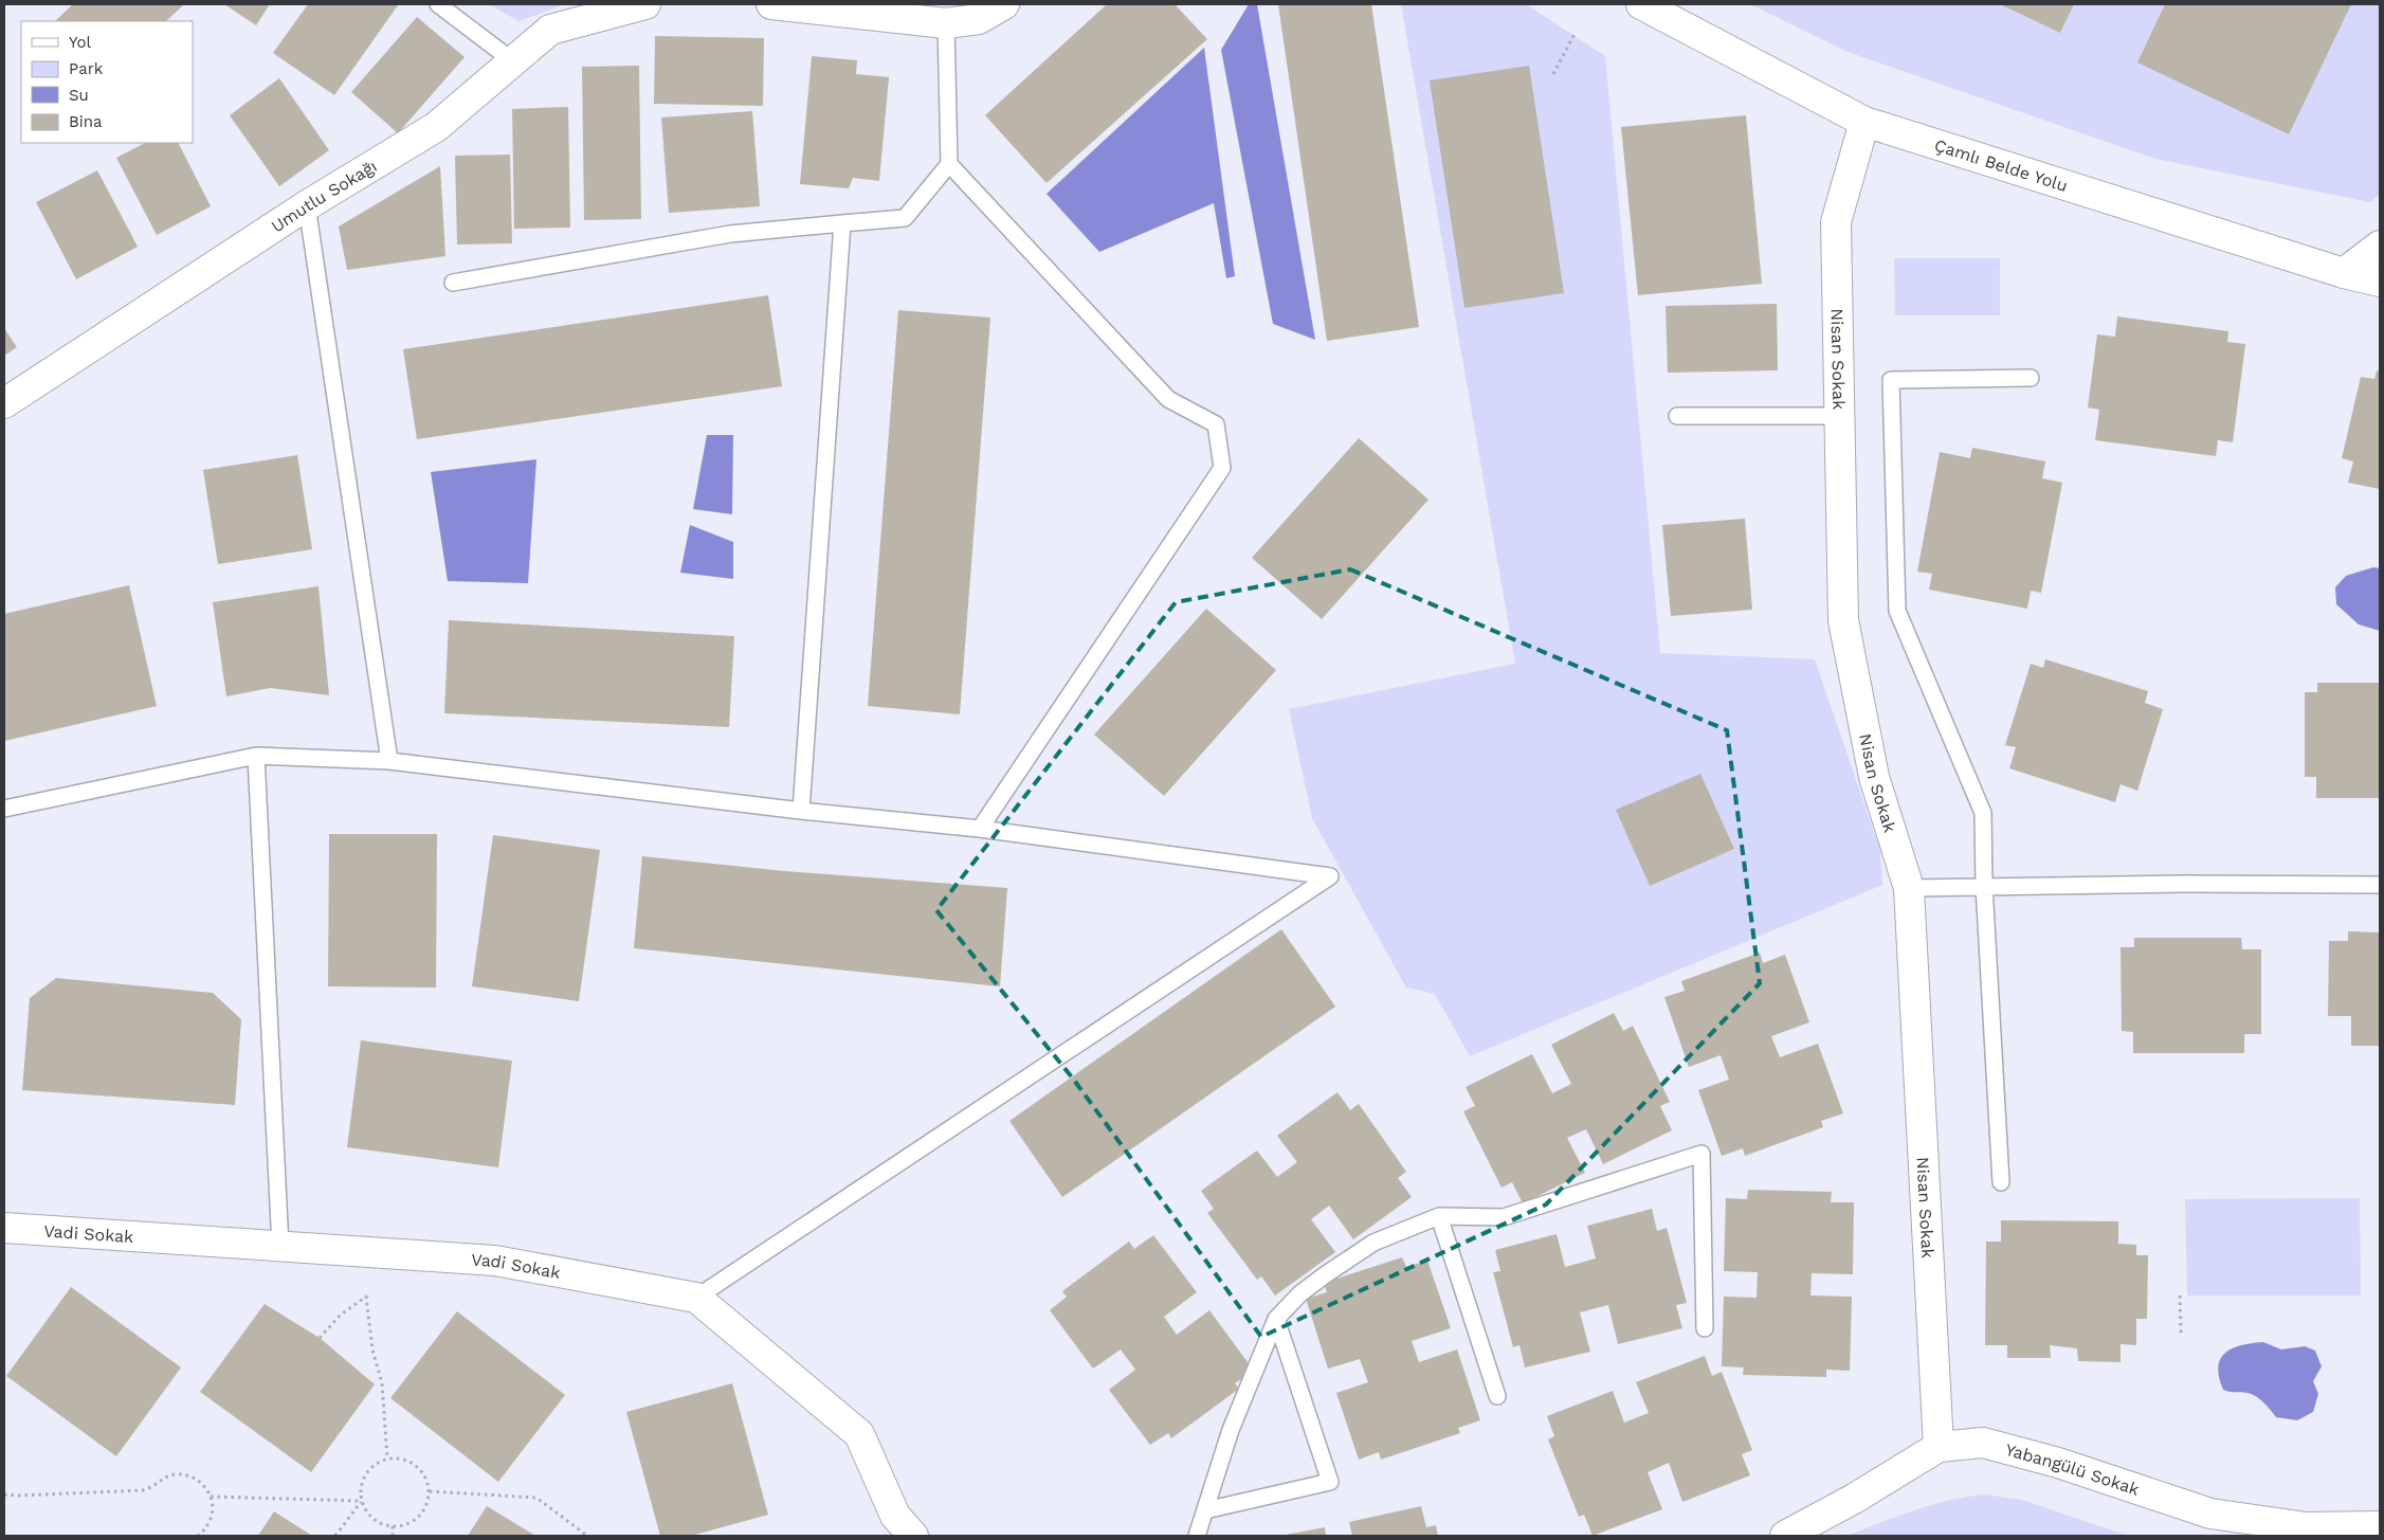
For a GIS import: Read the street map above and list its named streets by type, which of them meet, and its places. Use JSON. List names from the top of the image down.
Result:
{
  "streets": {
    "street": [
      "Çamlı Belde Yolu",
      "Umutlu Sokağı",
      "Nisan Sokak",
      "Vadi Sokak",
      "Yabangülü Sokak"
    ]
  },
  "crossings": [
    ["Çamlı Belde Yolu", "Nisan Sokak"],
    ["Nisan Sokak", "Yabangülü Sokak"]
  ],
  "legend": [
    "Yol",
    "Park",
    "Su",
    "Bina"
  ]
}
